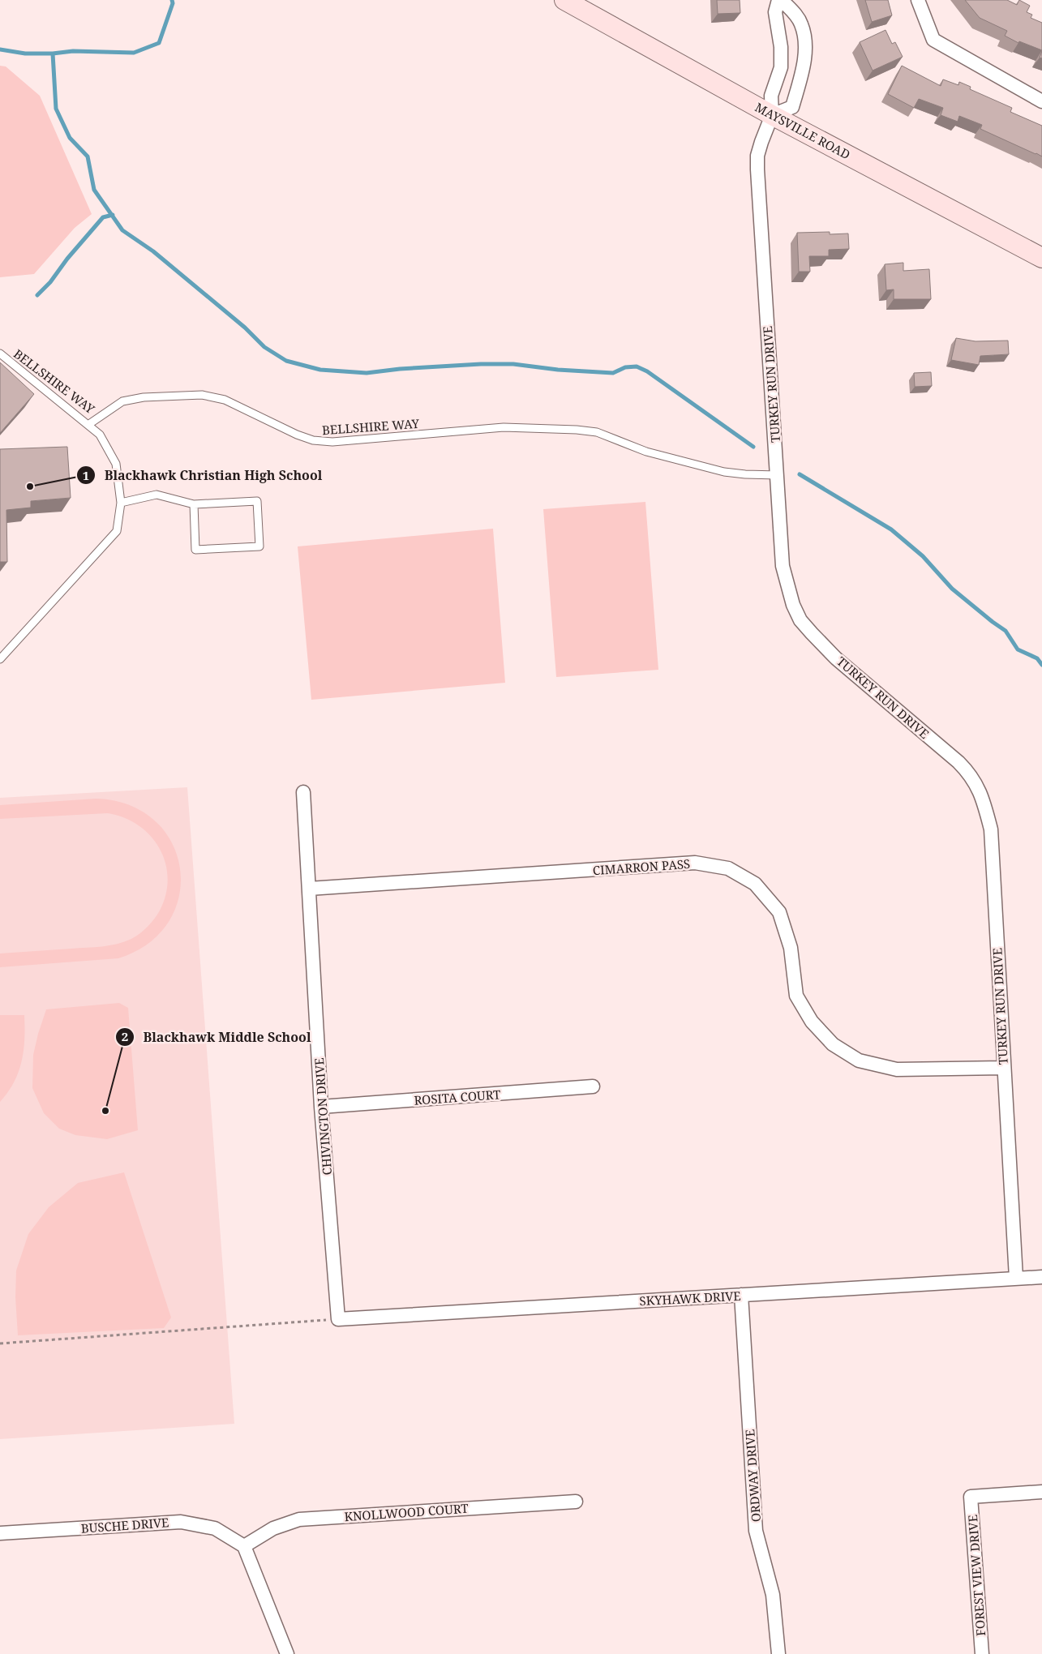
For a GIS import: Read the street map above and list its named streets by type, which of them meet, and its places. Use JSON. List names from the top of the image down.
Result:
{
  "streets": {
    "main road": ["MAYSVILLE ROAD"],
    "street": [
      "TURKEY RUN DRIVE",
      "CIMARRON PASS",
      "ROSITA COURT",
      "CHIVINGTON DRIVE",
      "SKYHAWK DRIVE",
      "ORDWAY DRIVE",
      "KNOLLWOOD COURT",
      "BUSCHE DRIVE",
      "FOREST VIEW DRIVE"
    ],
    "lane": ["BELLSHIRE WAY"]
  },
  "crossings": [
    ["MAYSVILLE ROAD", "TURKEY RUN DRIVE"],
    ["BELLSHIRE WAY", "TURKEY RUN DRIVE"],
    ["TURKEY RUN DRIVE", "CIMARRON PASS"],
    ["TURKEY RUN DRIVE", "SKYHAWK DRIVE"],
    ["CIMARRON PASS", "CHIVINGTON DRIVE"],
    ["ROSITA COURT", "CHIVINGTON DRIVE"],
    ["CHIVINGTON DRIVE", "SKYHAWK DRIVE"],
    ["SKYHAWK DRIVE", "ORDWAY DRIVE"],
    ["KNOLLWOOD COURT", "BUSCHE DRIVE"]
  ],
  "places": ["Blackhawk Christian High School", "Blackhawk Middle School"]
}
